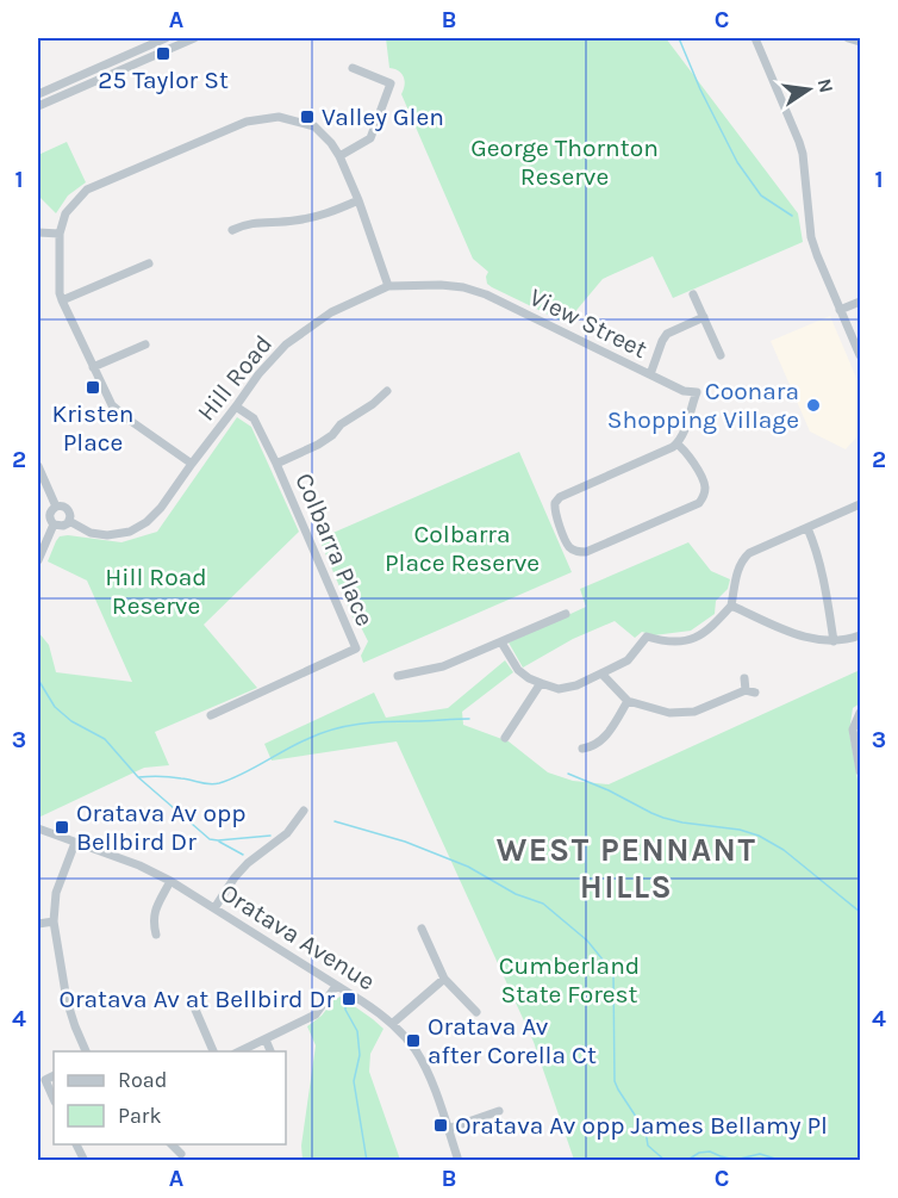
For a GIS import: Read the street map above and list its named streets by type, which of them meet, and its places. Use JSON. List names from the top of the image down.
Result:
{
  "streets": {
    "street": [
      "View Street",
      "Hill Road",
      "Colbarra Place",
      "Oratava Avenue"
    ]
  },
  "crossings": [
    ["View Street", "Hill Road"],
    ["Hill Road", "Colbarra Place"]
  ],
  "districts": ["WEST PENNANT HILLS"],
  "parks": [
    "George Thornton Reserve",
    "Colbarra Place Reserve",
    "Hill Road Reserve",
    "Cumberland State Forest"
  ],
  "places": {
    "transit": [
      "25 Taylor St",
      "Valley Glen",
      "Kristen Place",
      "Oratava Av opp Bellbird Dr",
      "Oratava Av at Bellbird Dr",
      "Oratava Av after Corella Ct",
      "Oratava Av opp James Bellamy Pl"
    ],
    "other": ["Coonara Shopping Village"]
  },
  "legend": ["Road", "Park"],
  "north": "right",
  "grid": {
    "columns": ["A", "B", "C"],
    "rows": [
      "1",
      "2",
      "3",
      "4"
    ]
  }
}
